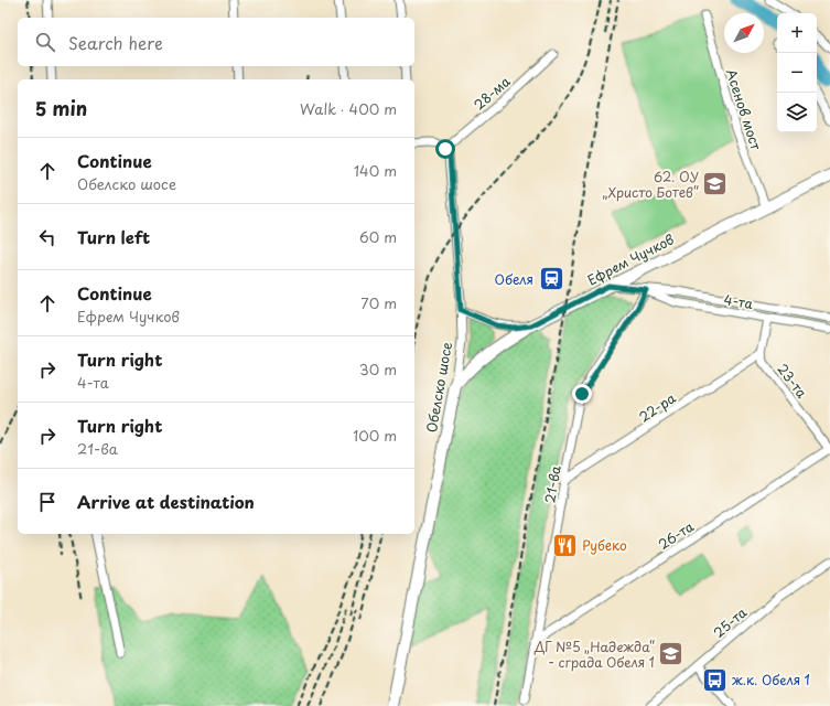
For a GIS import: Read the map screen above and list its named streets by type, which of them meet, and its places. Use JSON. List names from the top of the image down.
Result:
{
  "streets": {
    "street": [
      "28-ма",
      "Асенов мост",
      "Ефрем Чучков",
      "4-та",
      "23-та",
      "Обелско шосе",
      "22-ра",
      "21-ва",
      "26-та",
      "25-та"
    ]
  },
  "crossings": [
    ["28-ма", "Обелско шосе"],
    ["Асенов мост", "Ефрем Чучков"],
    ["Ефрем Чучков", "4-та"],
    ["Ефрем Чучков", "Обелско шосе"],
    ["4-та", "21-ва"],
    ["23-та", "22-ра"],
    ["23-та", "26-та"],
    ["22-ра", "21-ва"],
    ["21-ва", "26-та"]
  ],
  "places": {
    "school or university": ["62. ОУ „Христо Ботев“", "ДГ №5 „Надежда“ - сграда Обеля 1"],
    "station": ["Обеля"],
    "restaurant": ["Рубеко"],
    "bus stop": ["ж.к. Обеля 1"]
  },
  "north": "top right",
  "page": {
    "map_buttons": ["+", "−"],
    "search": "Search here",
    "heading": ["5 min", "Walk · 400 m"],
    "list": [
      ["Continue", "Обелско шосе", "140 m"],
      ["Turn left", "60 m"],
      ["Continue", "Ефрем Чучков", "70 m"],
      ["Turn right", "4-та", "30 m"],
      ["Turn right", "21-ва", "100 m"],
      "Arrive at destination"
    ]
  }
}
